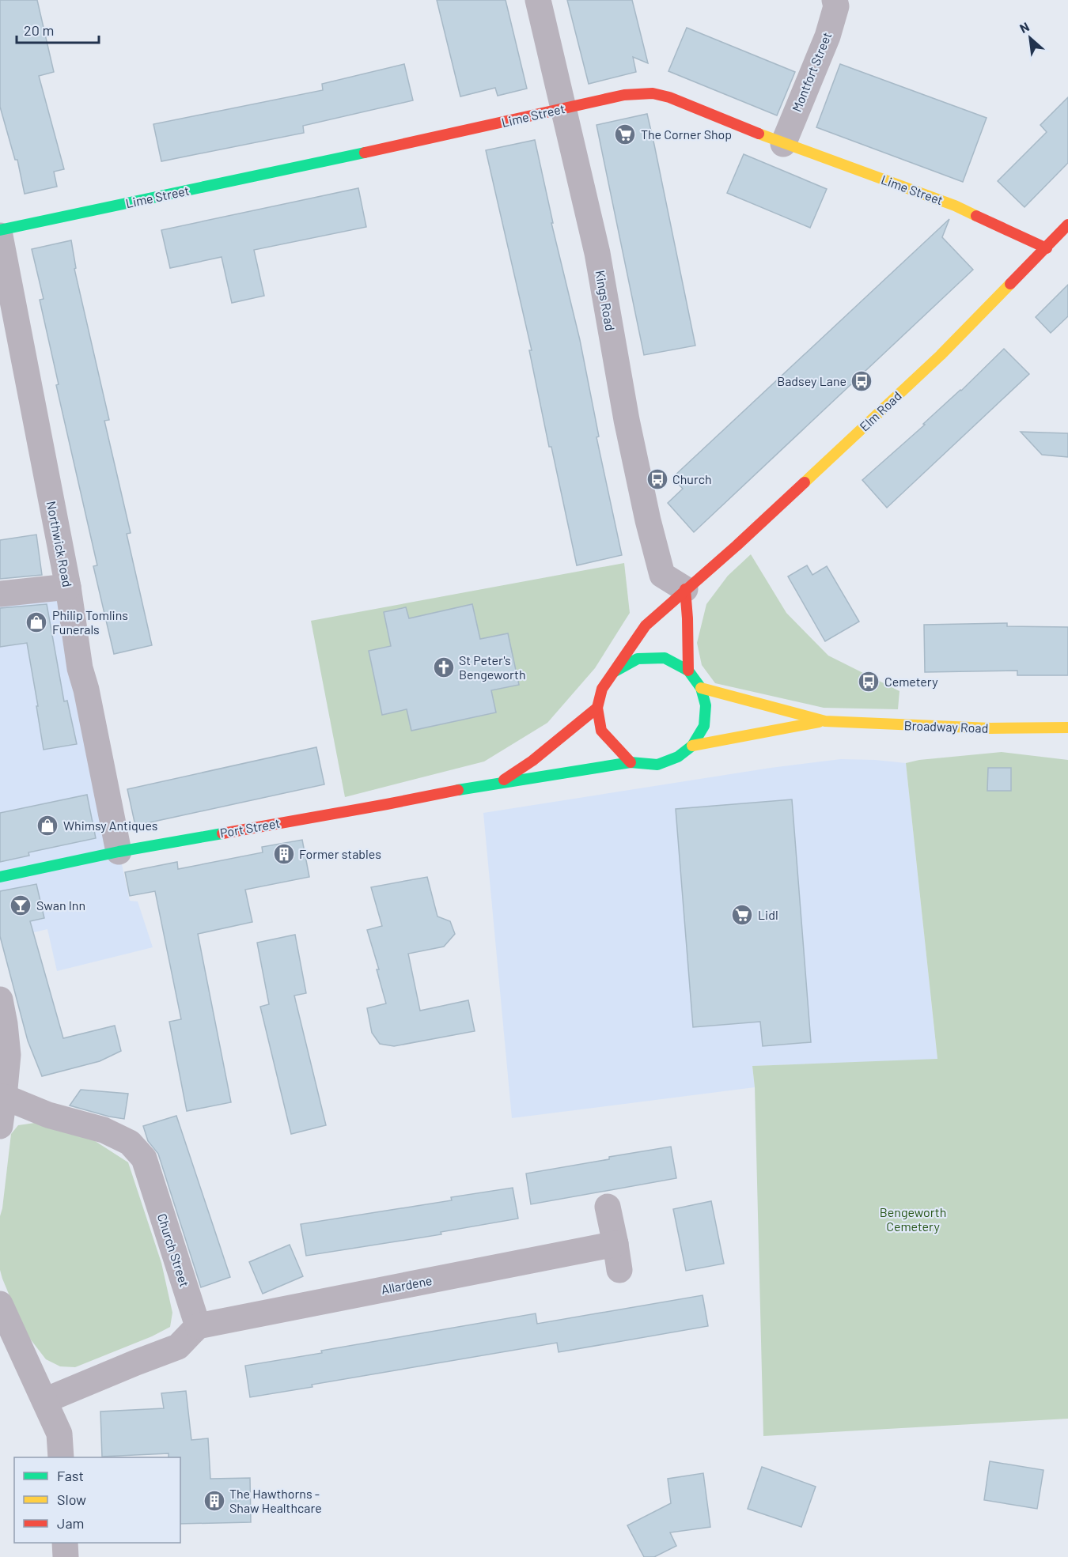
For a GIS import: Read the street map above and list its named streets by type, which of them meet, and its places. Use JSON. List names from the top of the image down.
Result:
{
  "streets": {
    "main road": [
      "Lime Street",
      "Elm Road",
      "Broadway Road",
      "Port Street"
    ],
    "street": [
      "Montfort Street",
      "Kings Road",
      "Northwick Road",
      "Church Street",
      "Allardene"
    ]
  },
  "crossings": [
    ["Montfort Street", "Lime Street"],
    ["Lime Street", "Kings Road"],
    ["Lime Street", "Elm Road"],
    ["Kings Road", "Elm Road"],
    ["Elm Road", "Broadway Road"],
    ["Elm Road", "Port Street"],
    ["Northwick Road", "Port Street"],
    ["Broadway Road", "Port Street"],
    ["Church Street", "Allardene"]
  ],
  "parks": ["Bengeworth Cemetery"],
  "places": {
    "supermarket": ["The Corner Shop", "Lidl"],
    "bus stop": ["Badsey Lane", "Church", "Cemetery"],
    "shop": ["Philip Tomlins Funerals", "Whimsy Antiques"],
    "church": ["St Peter's Bengeworth"],
    "building": ["Former stables", "The Hawthorns - Shaw Healthcare"],
    "bar": ["Swan Inn"]
  },
  "legend": ["Fast", "Slow", "Jam"],
  "scale_bar": "20 m",
  "north": "top left"
}
